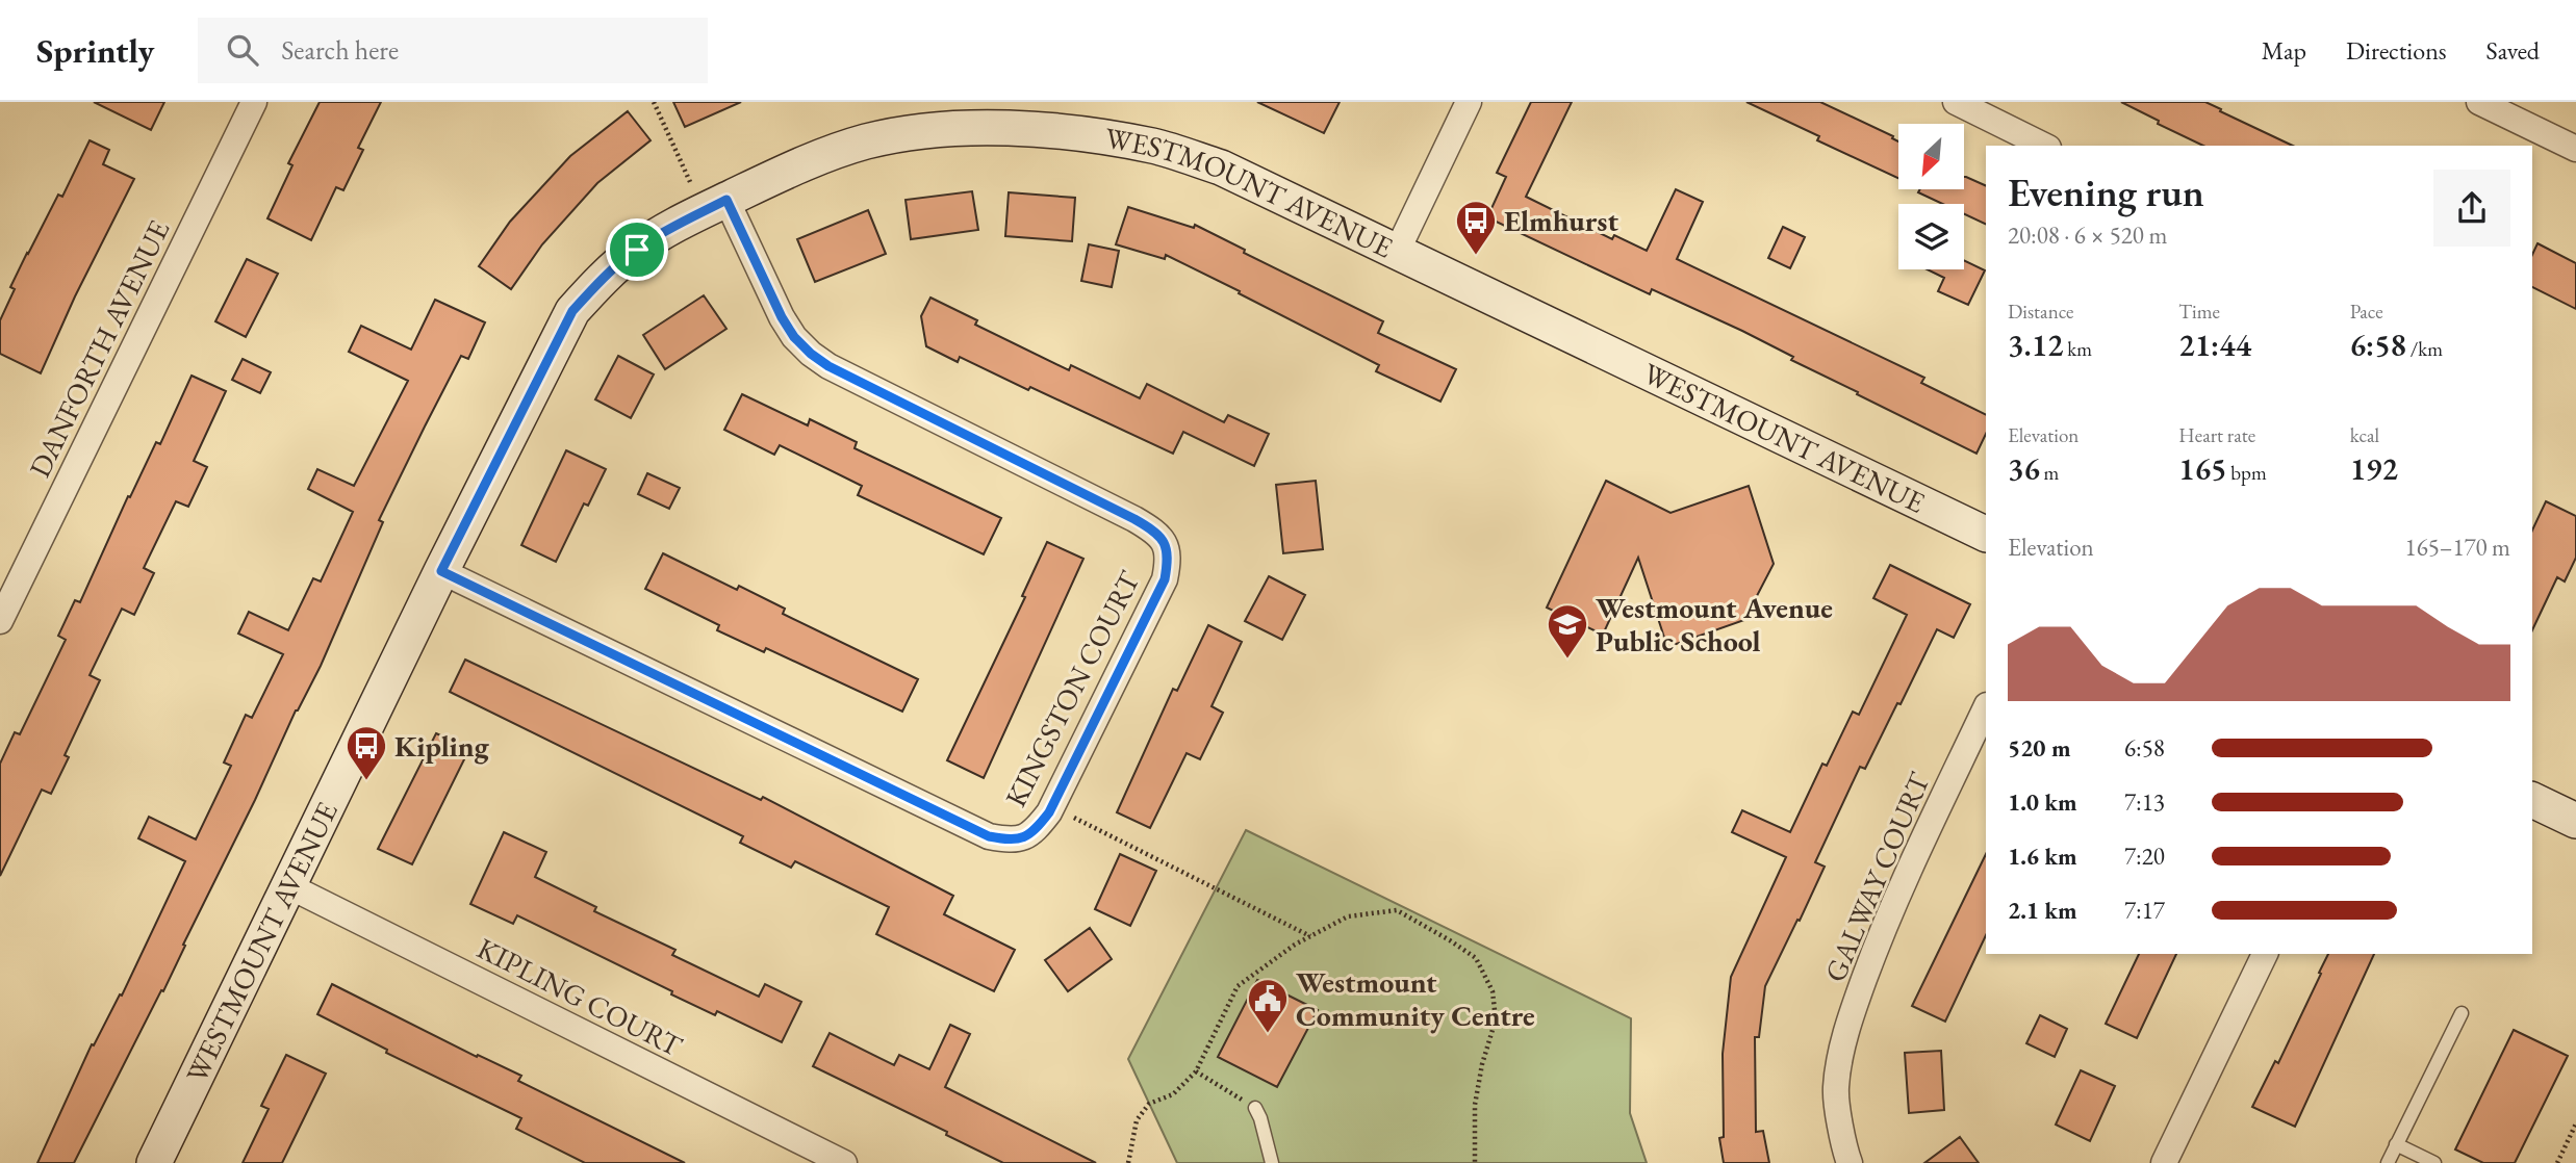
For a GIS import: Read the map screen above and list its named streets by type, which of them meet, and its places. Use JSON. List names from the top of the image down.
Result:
{
  "streets": {
    "street": [
      "WESTMOUNT AVENUE",
      "DANFORTH AVENUE",
      "KINGSTON COURT",
      "GALWAY COURT",
      "KIPLING COURT"
    ]
  },
  "crossings": [
    ["WESTMOUNT AVENUE", "KINGSTON COURT"],
    ["WESTMOUNT AVENUE", "KIPLING COURT"]
  ],
  "places": {
    "bus stop": ["Elmhurst", "Kipling"],
    "school or university": ["Westmount Avenue Public School"],
    "public building": ["Westmount Community Centre"]
  },
  "north": "bottom left",
  "page": {
    "header": "Sprintly",
    "search": "Search here",
    "nav": ["Map", "Directions", "Saved"],
    "heading": ["Evening run", "20:08 · 6 × 520 m"],
    "stats": [
      ["Distance", "3.12 km"],
      ["Time", "21:44"],
      ["Pace", "6:58 /km"],
      ["Elevation", "36 m"],
      ["Heart rate", "165 bpm"],
      ["kcal", "192"]
    ],
    "chart": ["Elevation", "165–170 m"],
    "list": [
      {
        "name": "520 m",
        "note": "6:58"
      },
      {
        "name": "1.0 km",
        "note": "7:13"
      },
      {
        "name": "1.6 km",
        "note": "7:20"
      },
      {
        "name": "2.1 km",
        "note": "7:17"
      }
    ]
  }
}
